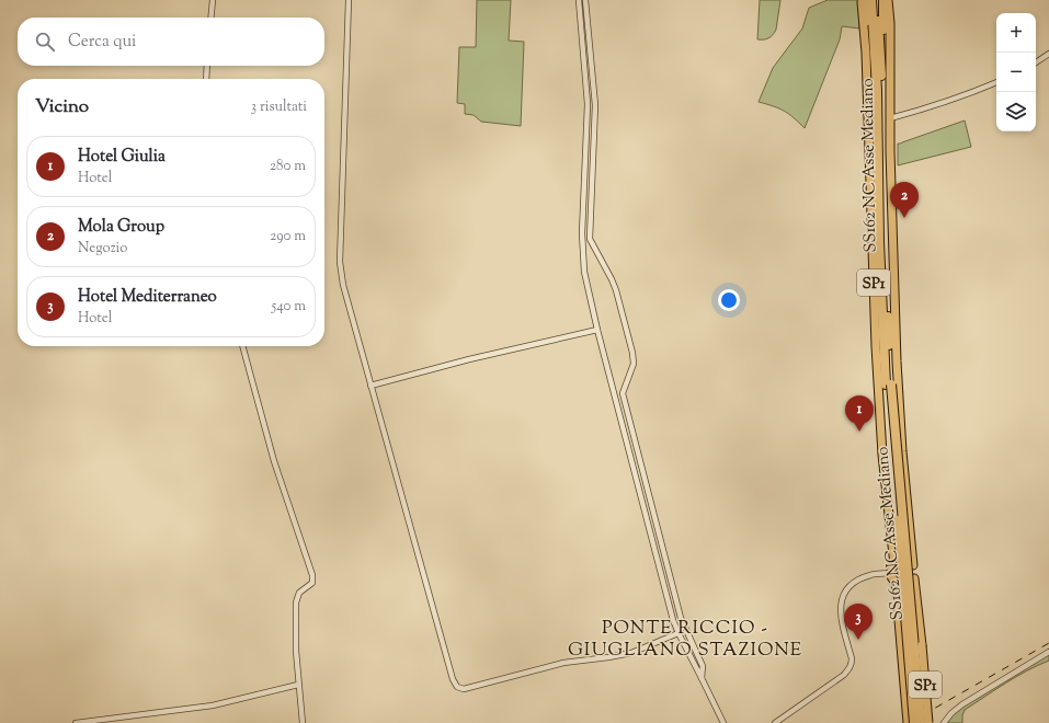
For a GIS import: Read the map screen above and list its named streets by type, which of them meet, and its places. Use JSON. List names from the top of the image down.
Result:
{
  "streets": {
    "highway": ["SS162 NC Asse Mediano"],
    "main road": ["SP1"]
  },
  "districts": ["PONTE RICCIO - GIUGLIANO STAZIONE"],
  "page": {
    "map_buttons": ["+", "−"],
    "search": "Cerca qui",
    "heading": ["Vicino", "3 risultati"],
    "list": [
      {
        "mark": "1",
        "name": "Hotel Giulia",
        "note": "Hotel",
        "value": "280 m"
      },
      {
        "mark": "2",
        "name": "Mola Group",
        "note": "Negozio",
        "value": "290 m"
      },
      {
        "mark": "3",
        "name": "Hotel Mediterraneo",
        "note": "Hotel",
        "value": "540 m"
      }
    ],
    "pins": ["2", "1", "3"]
  }
}
